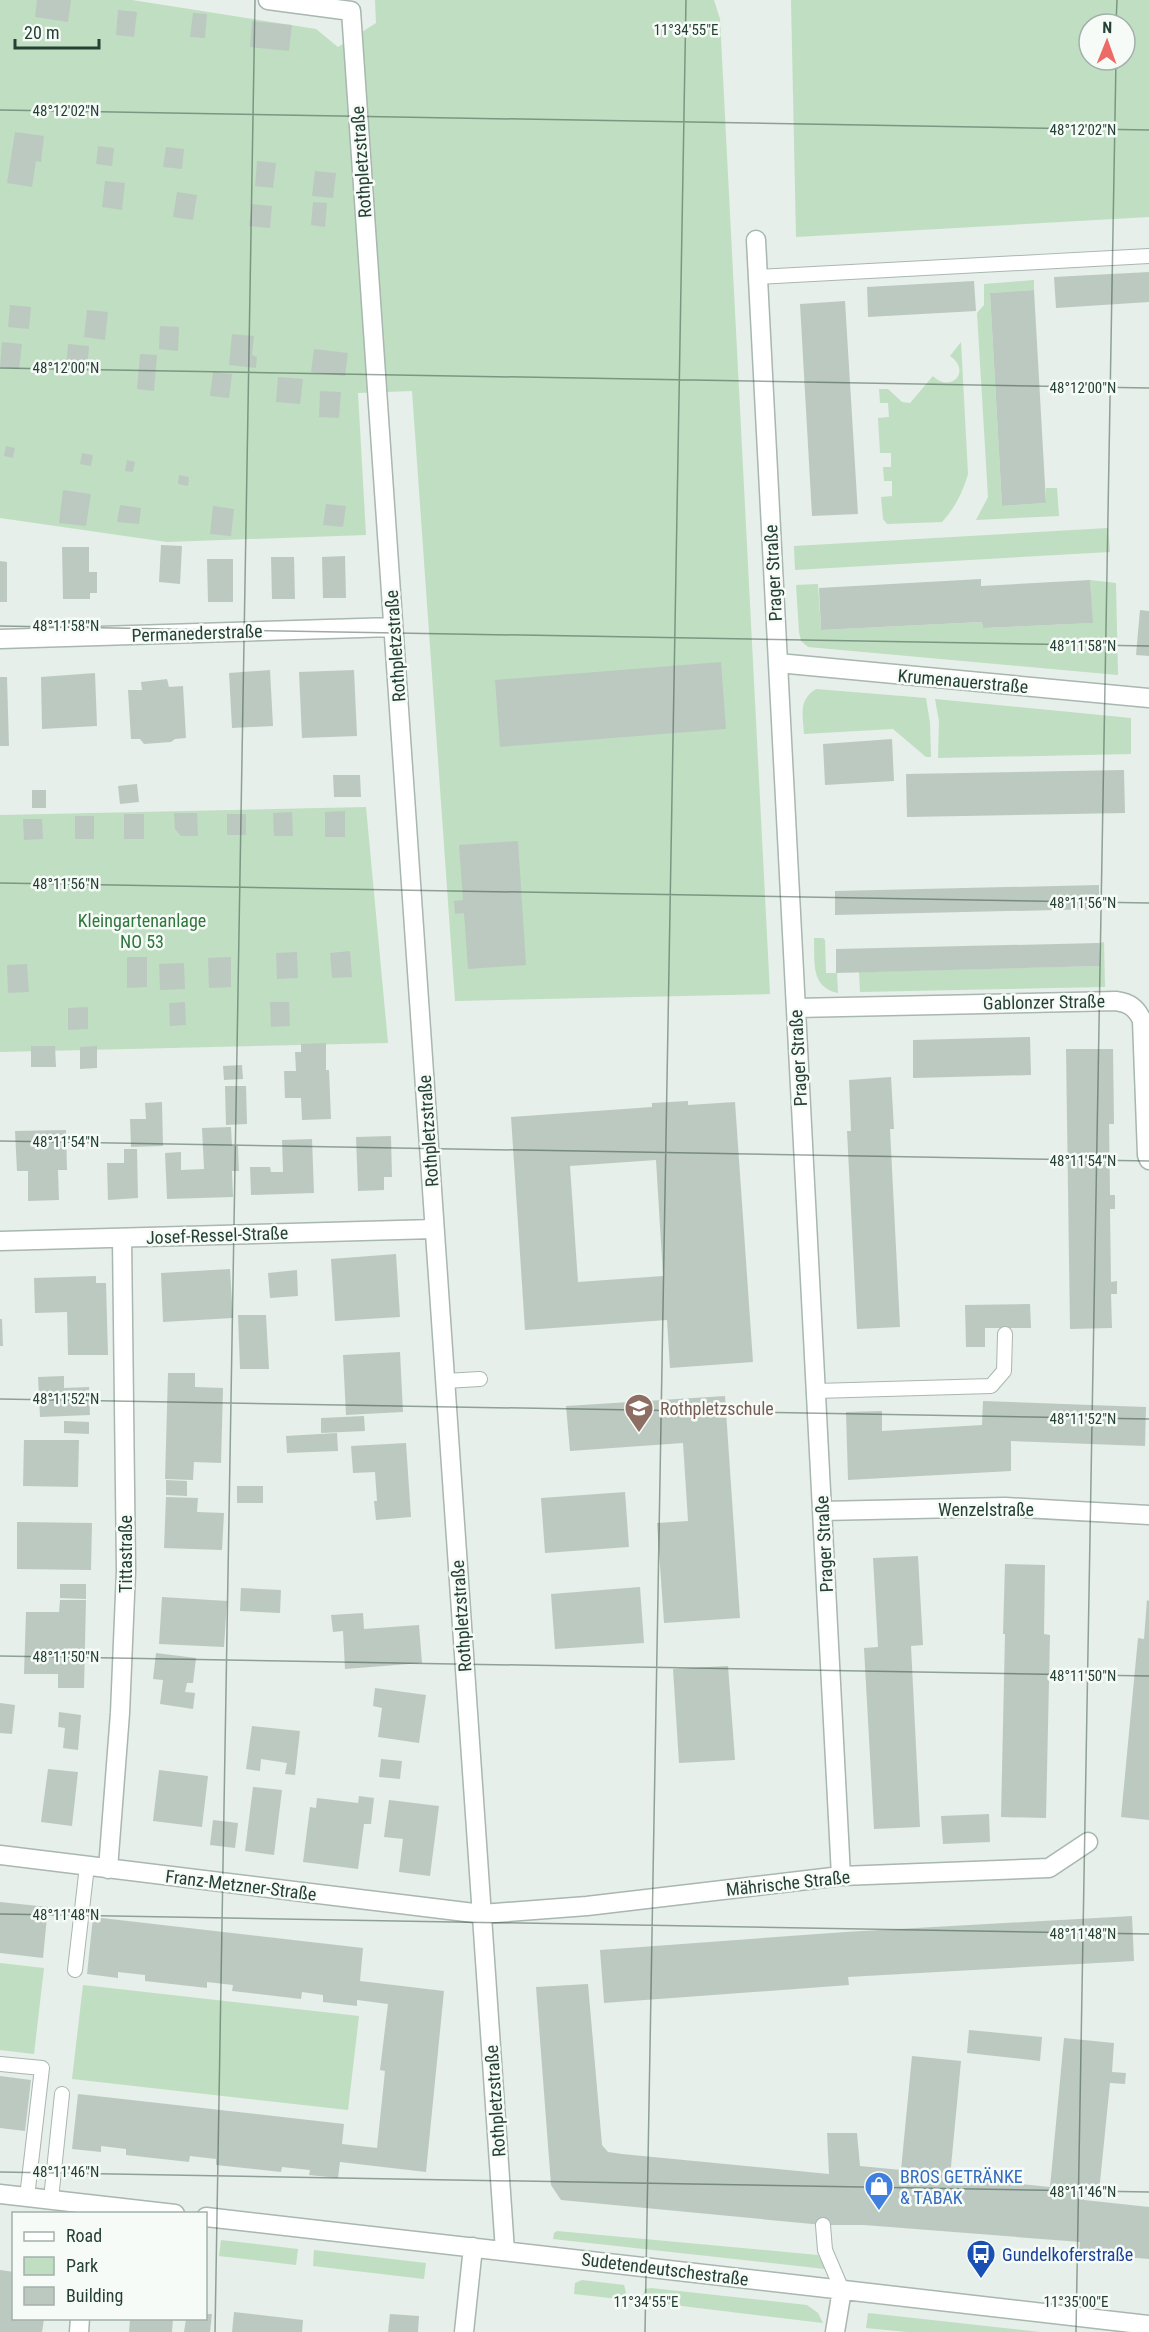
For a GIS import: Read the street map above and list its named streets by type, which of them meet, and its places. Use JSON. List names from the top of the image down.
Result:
{
  "streets": {
    "street": [
      "Rothpletzstraße",
      "Prager Straße",
      "Permanederstraße",
      "Krumenauerstraße",
      "Gablonzer Straße",
      "Josef-Ressel-Straße",
      "Wenzelstraße",
      "Tittastraße",
      "Mährische Straße",
      "Franz-Metzner-Straße",
      "Sudetendeutschestraße"
    ]
  },
  "crossings": [
    ["Rothpletzstraße", "Permanederstraße"],
    ["Rothpletzstraße", "Josef-Ressel-Straße"],
    ["Rothpletzstraße", "Mährische Straße"],
    ["Rothpletzstraße", "Franz-Metzner-Straße"],
    ["Rothpletzstraße", "Sudetendeutschestraße"],
    ["Prager Straße", "Krumenauerstraße"],
    ["Prager Straße", "Gablonzer Straße"],
    ["Prager Straße", "Wenzelstraße"],
    ["Prager Straße", "Mährische Straße"],
    ["Josef-Ressel-Straße", "Tittastraße"],
    ["Tittastraße", "Franz-Metzner-Straße"],
    ["Mährische Straße", "Franz-Metzner-Straße"]
  ],
  "parks": ["Kleingartenanlage NO 53"],
  "places": {
    "school or university": ["Rothpletzschule"],
    "shop": ["BROS GETRÄNKE & TABAK"],
    "bus stop": ["Gundelkoferstraße"]
  },
  "legend": ["Road", "Park", "Building"],
  "scale_bar": "20 m",
  "north": "top",
  "coordinates": [
    "11°34'55\"E",
    "48°12'02\"N",
    "48°12'00\"N",
    "48°11'58\"N",
    "48°11'56\"N",
    "48°11'54\"N",
    "48°11'52\"N",
    "48°11'50\"N",
    "48°11'48\"N",
    "48°11'46\"N",
    "11°35'00\"E"
  ]
}
